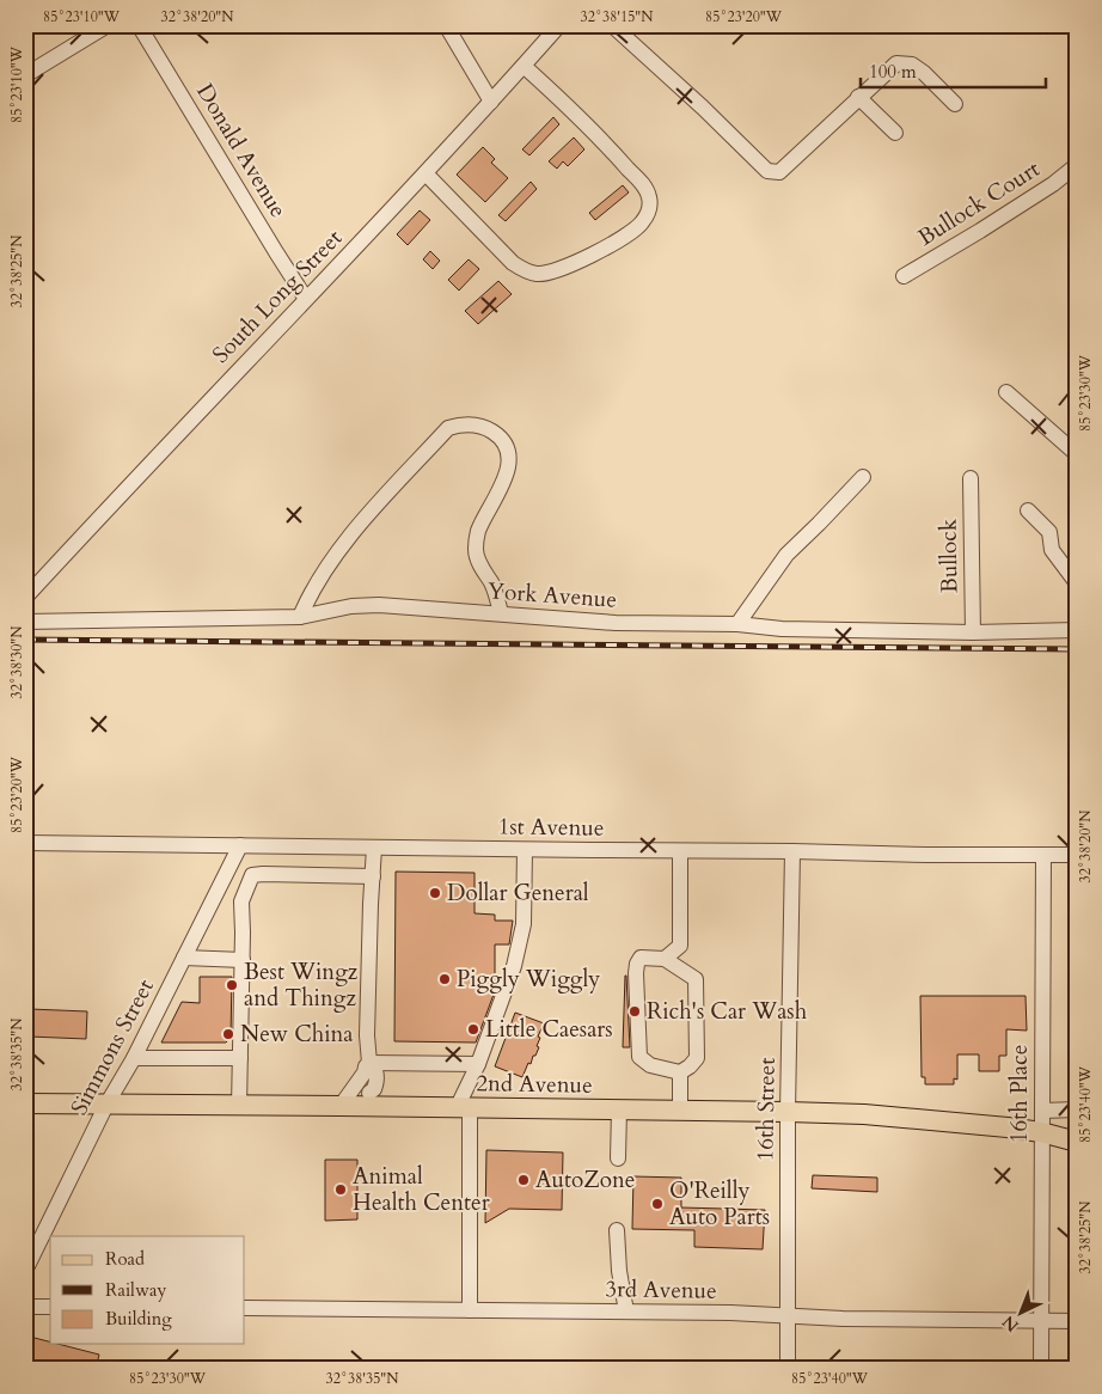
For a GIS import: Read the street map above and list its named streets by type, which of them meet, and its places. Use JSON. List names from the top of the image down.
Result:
{
  "streets": {
    "main road": ["2nd Avenue"],
    "street": [
      "Donald Avenue",
      "Bullock Court",
      "South Long Street",
      "Bullock",
      "York Avenue",
      "1st Avenue",
      "Simmons Street",
      "16th Place",
      "16th Street",
      "3rd Avenue"
    ]
  },
  "crossings": [
    ["Donald Avenue", "South Long Street"],
    ["Bullock", "York Avenue"],
    ["1st Avenue", "Simmons Street"],
    ["1st Avenue", "16th Place"],
    ["1st Avenue", "16th Street"],
    ["Simmons Street", "2nd Avenue"],
    ["2nd Avenue", "16th Place"],
    ["2nd Avenue", "16th Street"],
    ["16th Place", "3rd Avenue"],
    ["16th Street", "3rd Avenue"]
  ],
  "places": [
    "Dollar General",
    "Piggly Wiggly",
    "Best Wingz and Thingz",
    "Rich's Car Wash",
    "Little Caesars",
    "New China",
    "AutoZone",
    "Animal Health Center",
    "O'Reilly Auto Parts"
  ],
  "legend": ["Road", "Railway", "Building"],
  "scale_bar": "100 m",
  "north": "bottom left",
  "coordinates": [
    "85°23'10\"W",
    "32°38'20\"N",
    "32°38'15\"N",
    "85°23'20\"W",
    "32°38'25\"N",
    "85°23'30\"W",
    "32°38'30\"N",
    "32°38'35\"N",
    "85°23'40\"W"
  ]
}
